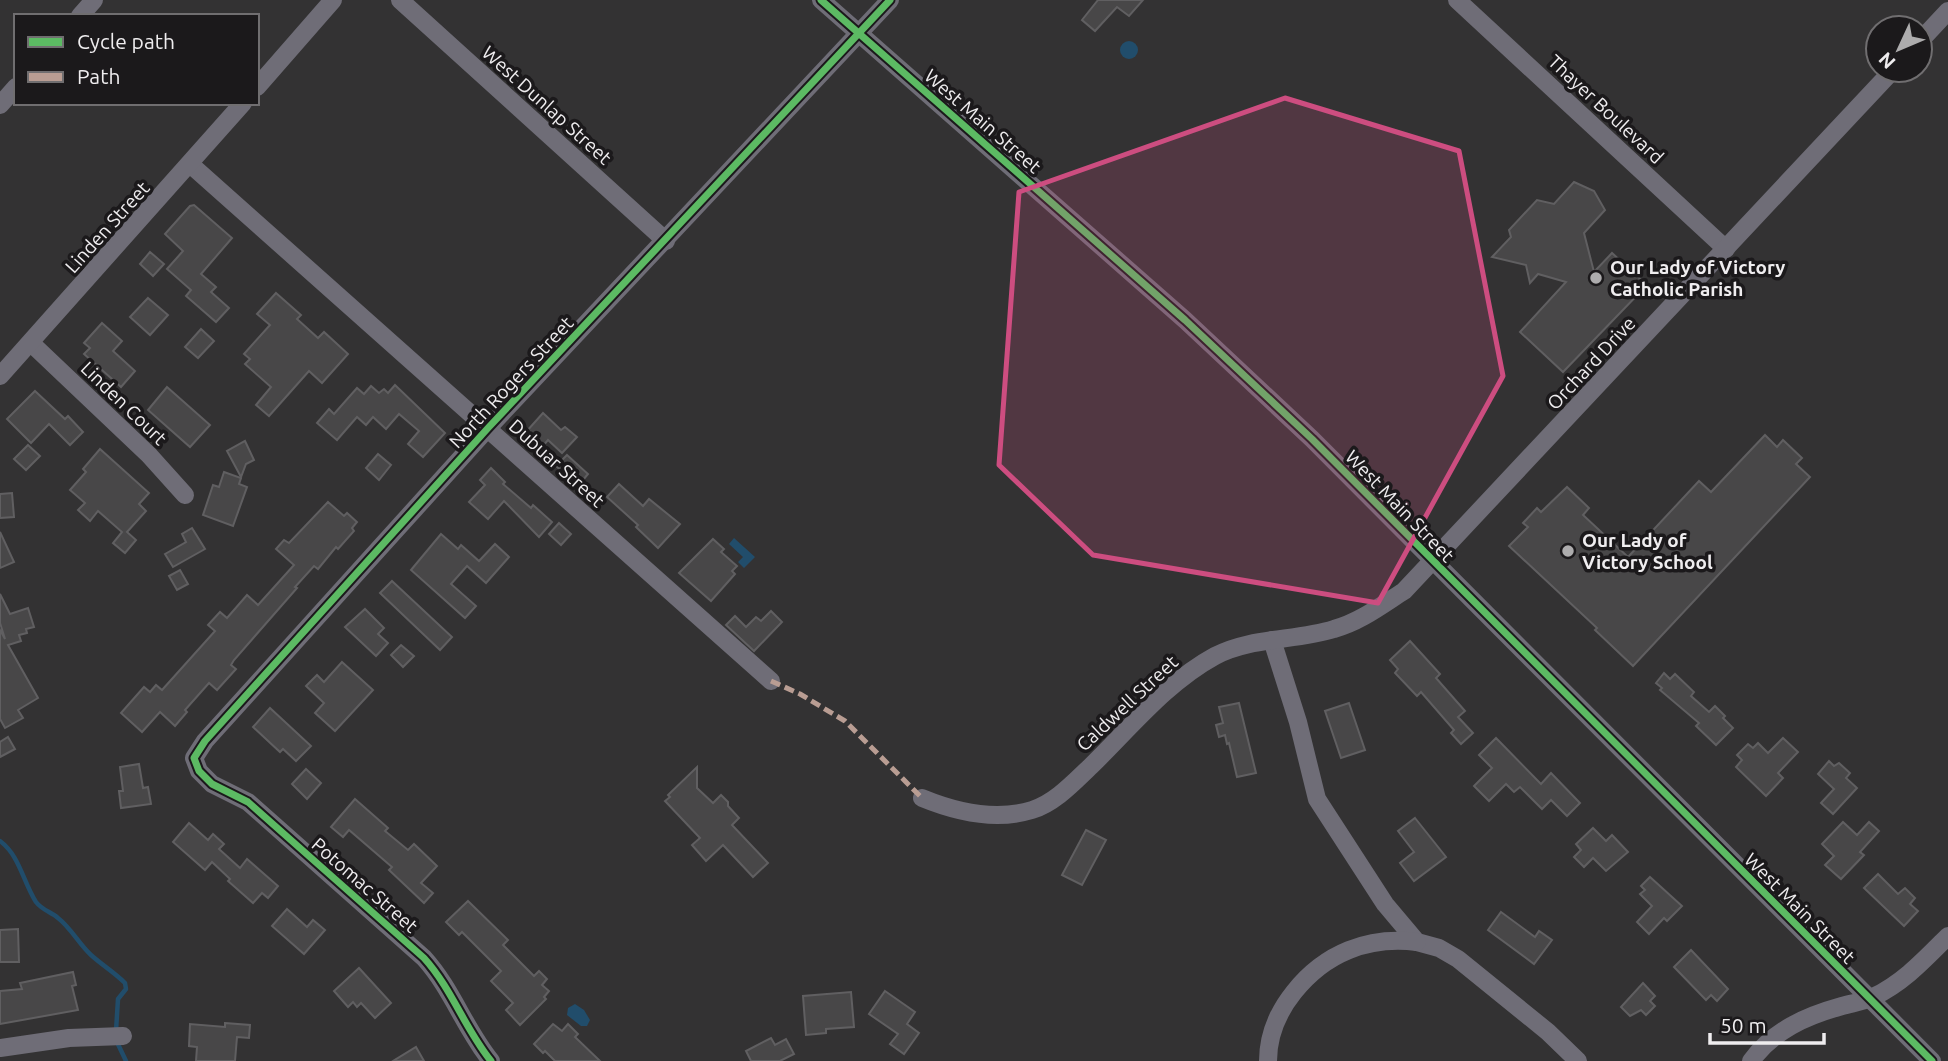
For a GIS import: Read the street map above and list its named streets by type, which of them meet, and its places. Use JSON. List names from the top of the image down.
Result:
{
  "streets": {
    "street": [
      "West Dunlap Street",
      "Thayer Boulevard",
      "West Main Street",
      "Linden Street",
      "Orchard Drive",
      "North Rogers Street",
      "Linden Court",
      "Dubuar Street",
      "Caldwell Street",
      "Potomac Street"
    ]
  },
  "crossings": [
    ["West Dunlap Street", "North Rogers Street"],
    ["Thayer Boulevard", "Orchard Drive"],
    ["West Main Street", "Orchard Drive"],
    ["West Main Street", "North Rogers Street"],
    ["West Main Street", "Caldwell Street"],
    ["Linden Street", "Linden Court"],
    ["Linden Street", "Dubuar Street"],
    ["Orchard Drive", "Caldwell Street"],
    ["North Rogers Street", "Dubuar Street"],
    ["North Rogers Street", "Potomac Street"]
  ],
  "places": ["Our Lady of Victory Catholic Parish", "Our Lady of Victory School"],
  "legend": ["Cycle path", "Path"],
  "scale_bar": "50 m",
  "north": "bottom left"
}
